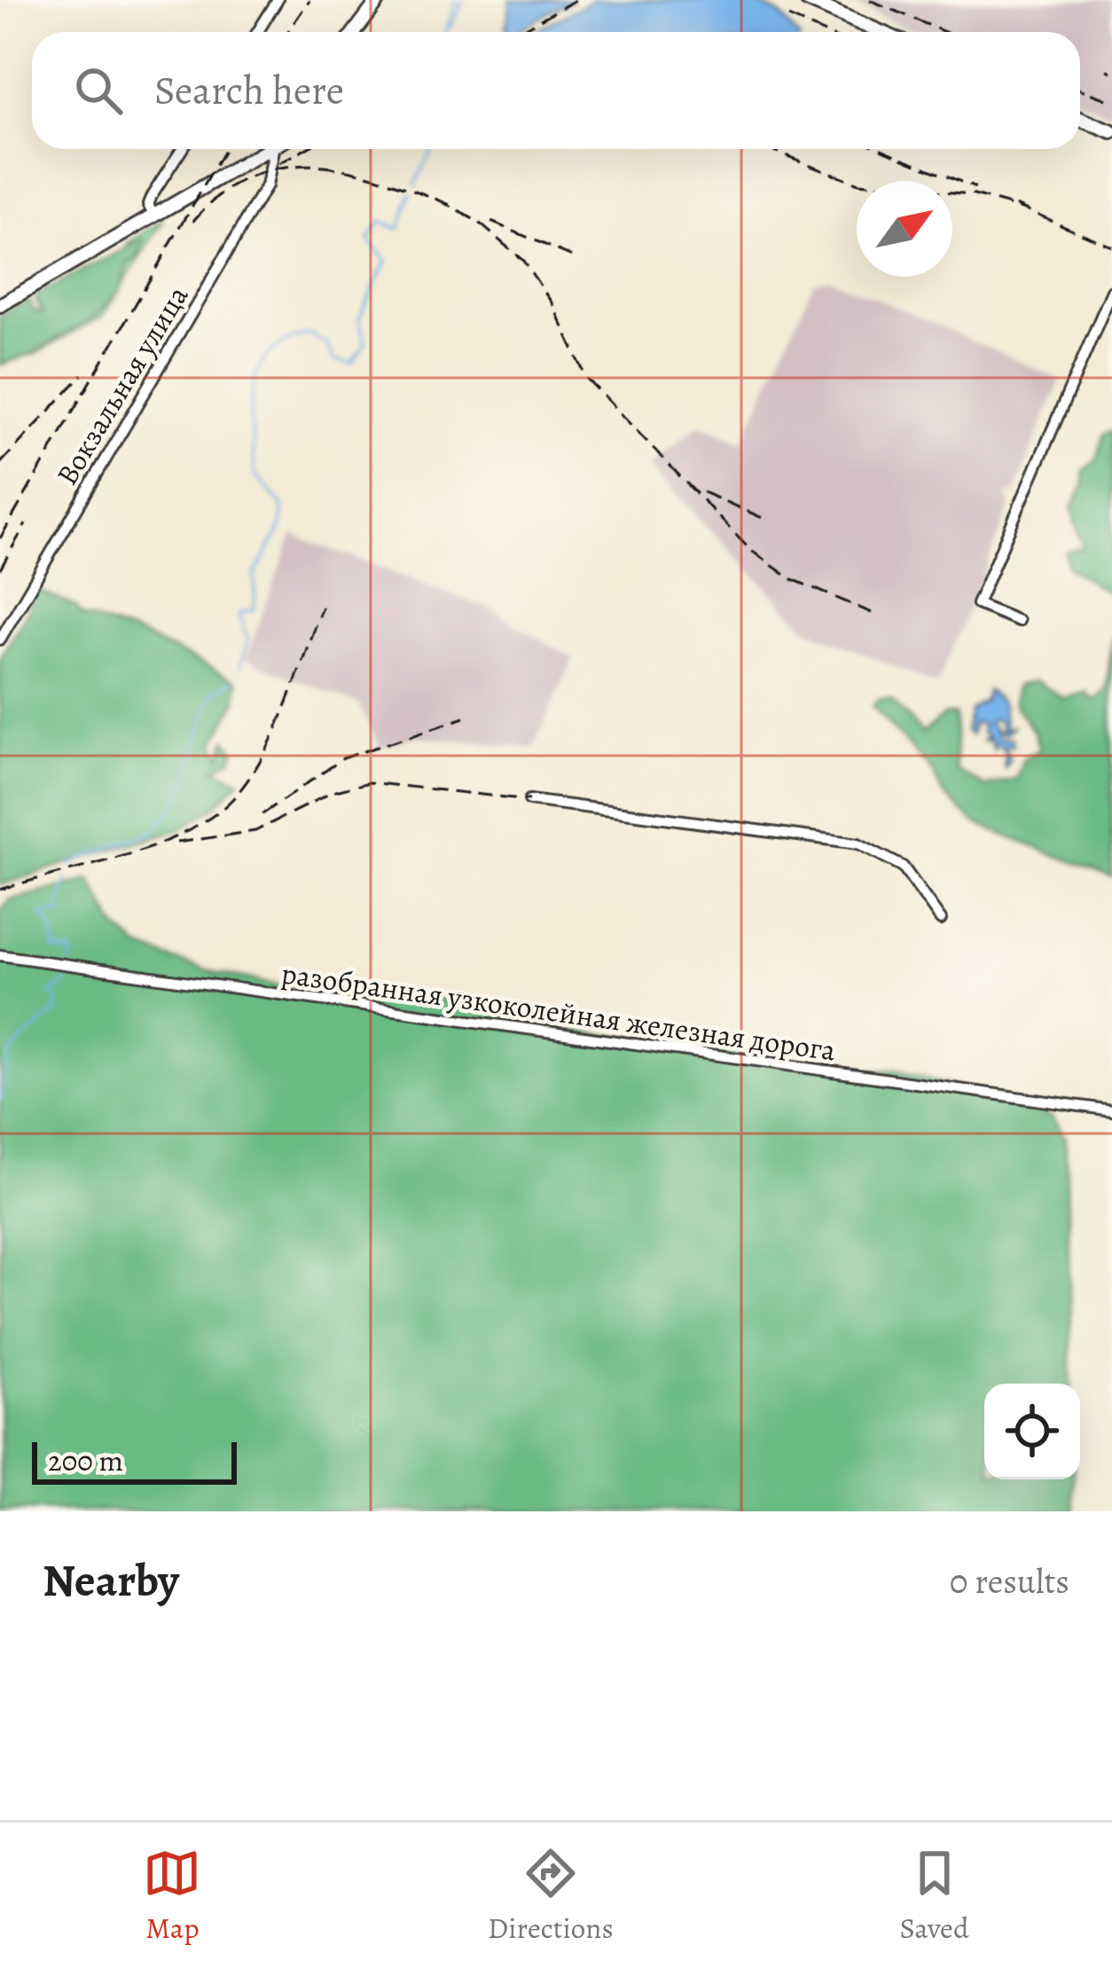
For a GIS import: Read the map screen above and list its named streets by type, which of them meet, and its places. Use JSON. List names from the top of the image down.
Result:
{
  "streets": {
    "street": ["Вокзальная улица", "разобранная узкоколейная железная дорога"]
  },
  "scale_bar": "200 m",
  "north": "top right",
  "page": {
    "search": "Search here",
    "scale": "200 m",
    "heading": ["Nearby", "0 results"],
    "nav": ["Map", "Directions", "Saved"]
  }
}
